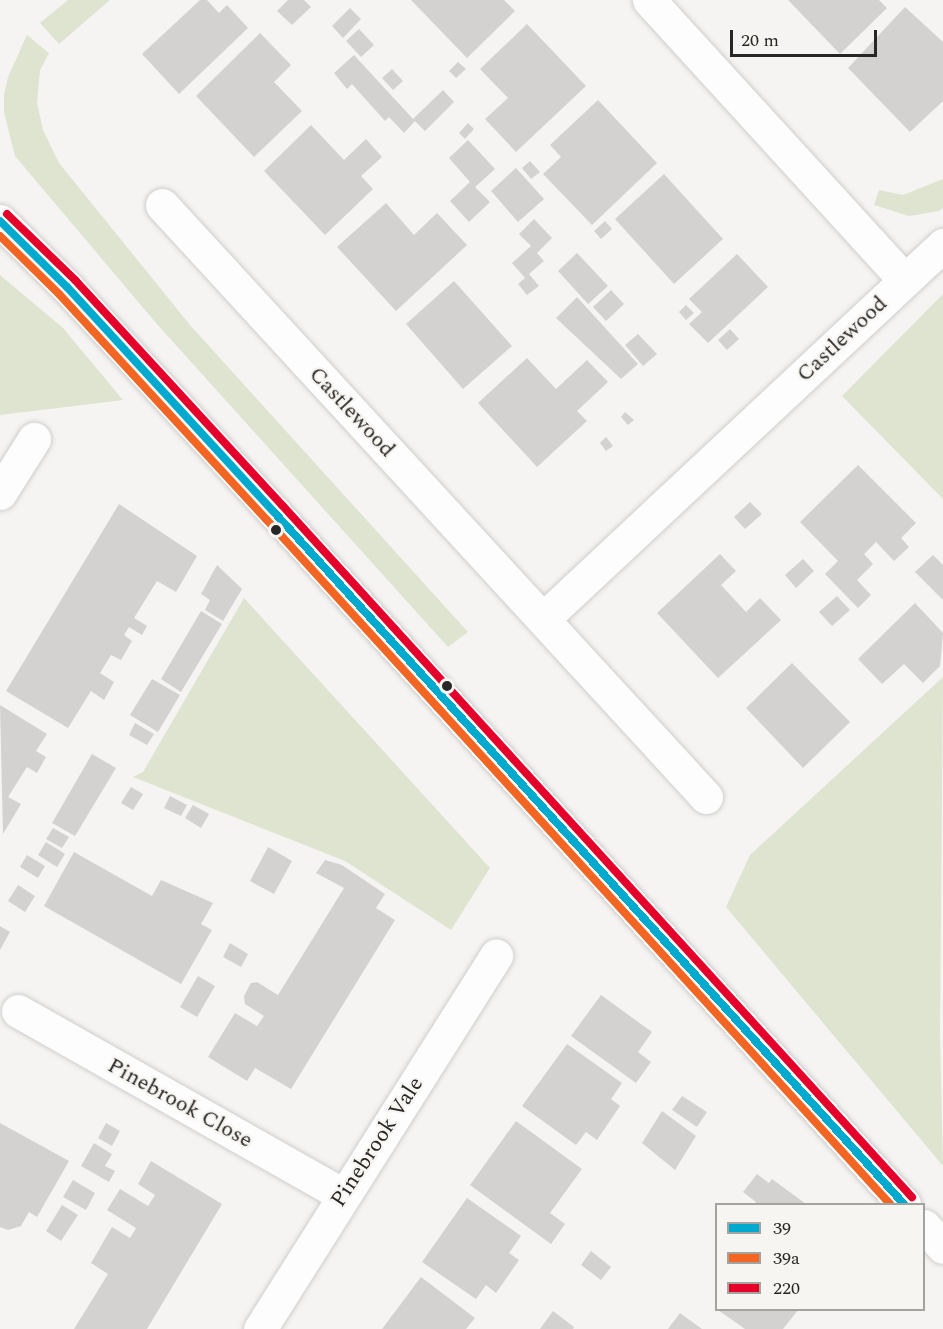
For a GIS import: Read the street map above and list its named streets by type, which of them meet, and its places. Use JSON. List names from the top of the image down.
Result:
{
  "streets": {
    "street": ["Castlewood", "Pinebrook Close", "Pinebrook Vale"]
  },
  "crossings": [
    ["Pinebrook Close", "Pinebrook Vale"]
  ],
  "lines": ["transit line 220", "transit line 39", "transit line 39a"],
  "legend": ["39", "39a", "220"],
  "scale_bar": "20 m"
}
